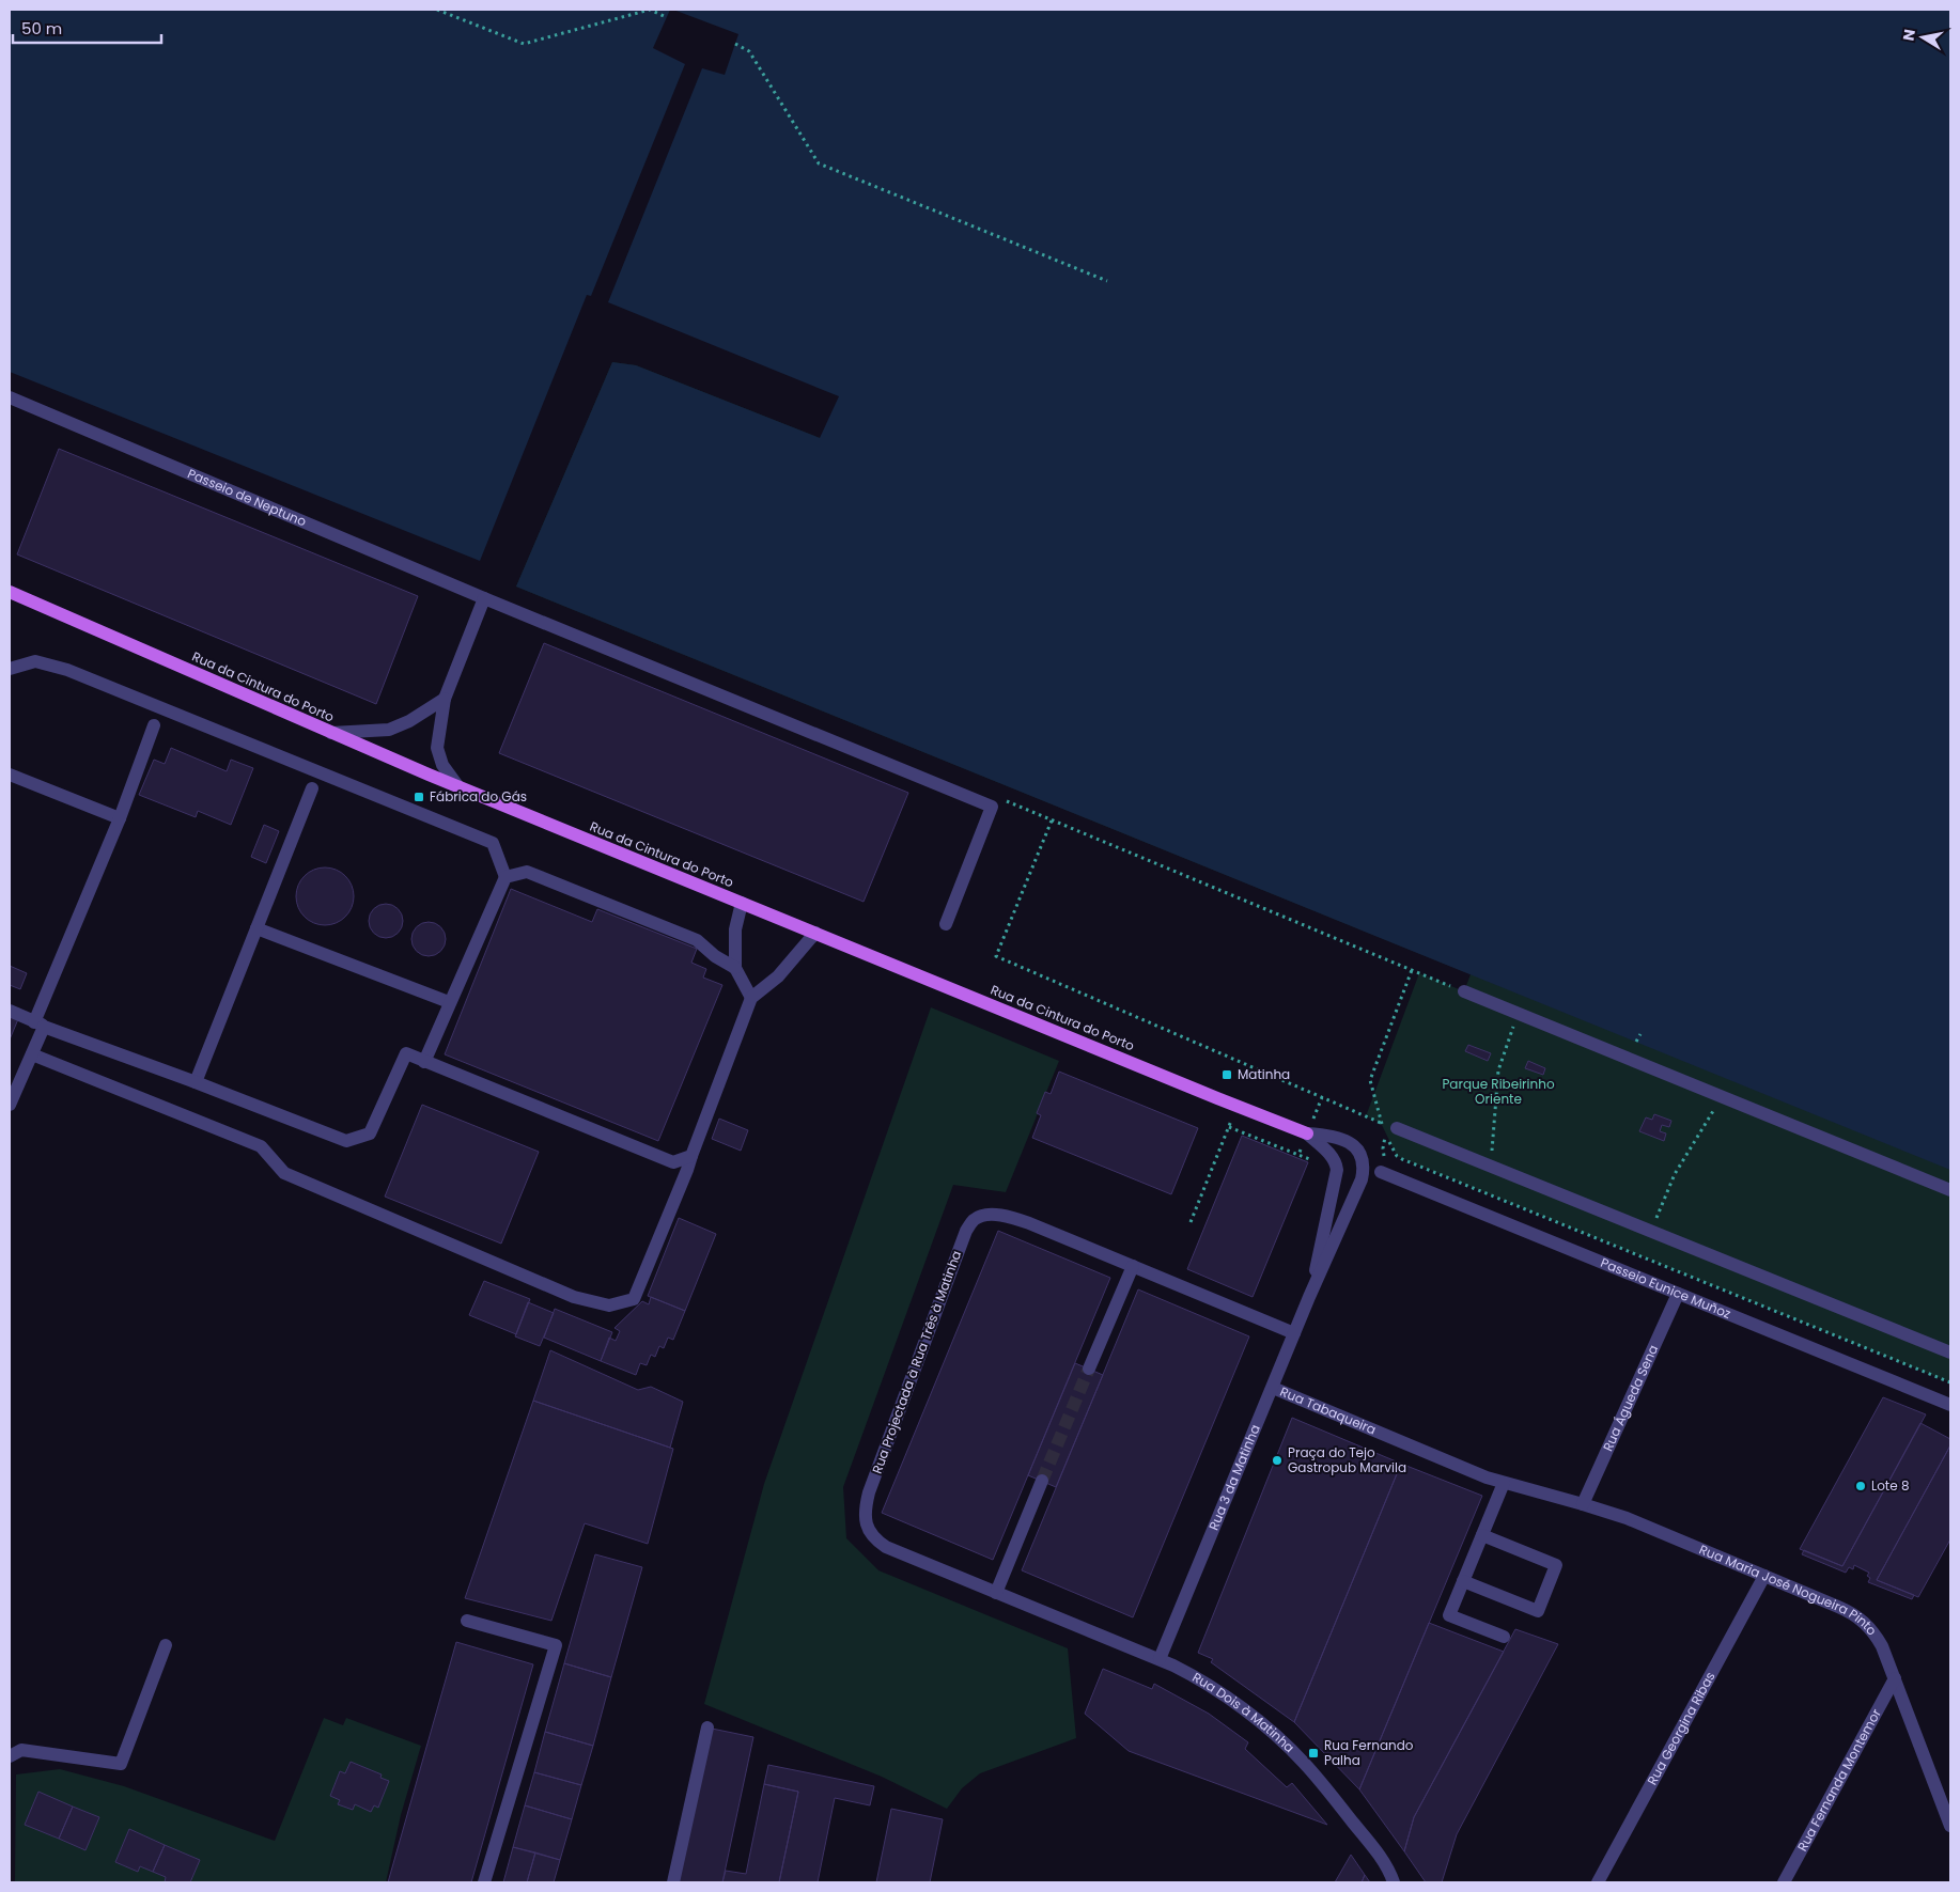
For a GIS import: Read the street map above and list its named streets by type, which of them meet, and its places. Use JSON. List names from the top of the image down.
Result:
{
  "streets": {
    "main road": ["Rua da Cintura do Porto"],
    "street": [
      "Passeio de Neptuno",
      "Passeio Eunice Muñoz",
      "Rua Projectada à Rua Três à Matinha",
      "Rua Águeda Sena",
      "Rua Tabaqueira",
      "Rua 3 da Matinha",
      "Rua Maria José Nogueira Pinto",
      "Rua Dois à Matinha",
      "Rua Georgina Ribas",
      "Rua Fernanda Montemor"
    ]
  },
  "crossings": [
    ["Rua da Cintura do Porto", "Rua 3 da Matinha"],
    ["Passeio Eunice Muñoz", "Rua Águeda Sena"],
    ["Rua Projectada à Rua Três à Matinha", "Rua 3 da Matinha"],
    ["Rua Projectada à Rua Três à Matinha", "Rua Dois à Matinha"],
    ["Rua Águeda Sena", "Rua Maria José Nogueira Pinto"],
    ["Rua Tabaqueira", "Rua 3 da Matinha"],
    ["Rua Tabaqueira", "Rua Maria José Nogueira Pinto"],
    ["Rua 3 da Matinha", "Rua Dois à Matinha"],
    ["Rua Maria José Nogueira Pinto", "Rua Georgina Ribas"],
    ["Rua Maria José Nogueira Pinto", "Rua Fernanda Montemor"]
  ],
  "parks": ["Parque Ribeirinho Oriente"],
  "places": {
    "transit": ["Fábrica do Gás", "Matinha", "Rua Fernando Palha"],
    "other": ["Praça do Tejo Gastropub Marvila", "Lote 8"]
  },
  "scale_bar": "50 m",
  "north": "left"
}
